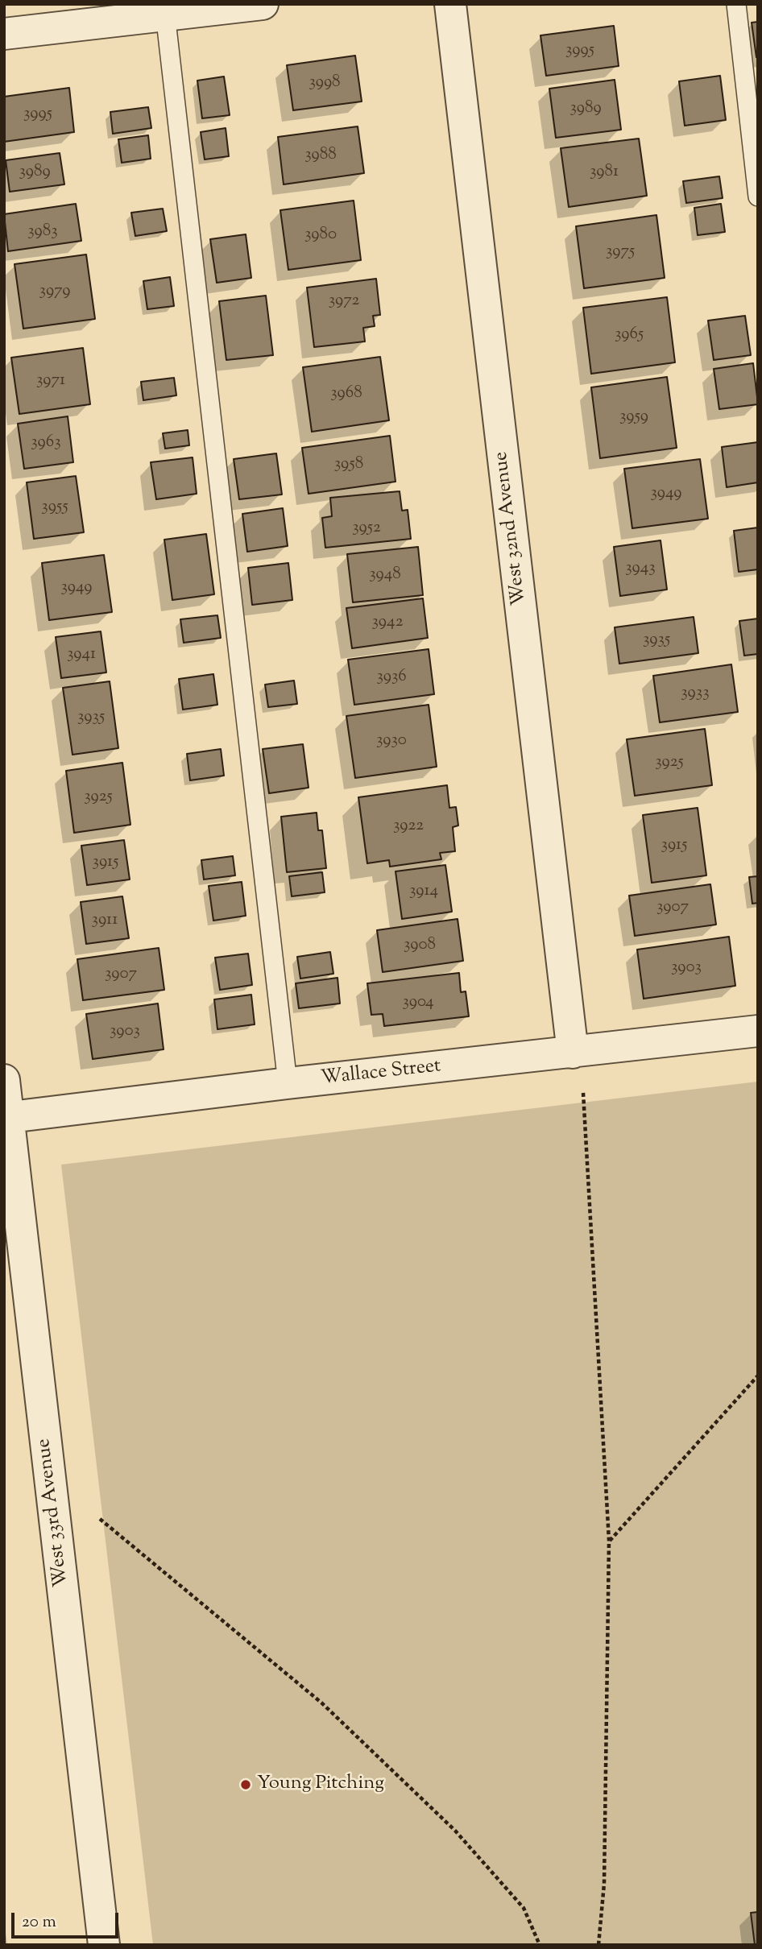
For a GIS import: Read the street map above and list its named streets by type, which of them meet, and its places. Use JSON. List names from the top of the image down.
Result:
{
  "streets": {
    "street": ["West 32nd Avenue", "Wallace Street", "West 33rd Avenue"]
  },
  "crossings": [
    ["West 32nd Avenue", "Wallace Street"],
    ["Wallace Street", "West 33rd Avenue"]
  ],
  "places": ["Young Pitching"],
  "house_numbers": [
    "3995",
    "3998",
    "3989",
    "3995",
    "3988",
    "3989",
    "3981",
    "3983",
    "3980",
    "3975",
    "3979",
    "3972",
    "3965",
    "3971",
    "3968",
    "3959",
    "3963",
    "3958",
    "3949",
    "3955",
    "3952",
    "3943",
    "3948",
    "3949",
    "3942",
    "3935",
    "3941",
    "3936",
    "3933",
    "3935",
    "3930",
    "3925",
    "3925",
    "3922",
    "3915",
    "3915",
    "3914",
    "3907",
    "3911",
    "3908",
    "3903",
    "3907",
    "3904",
    "3903"
  ],
  "scale_bar": "20 m"
}
